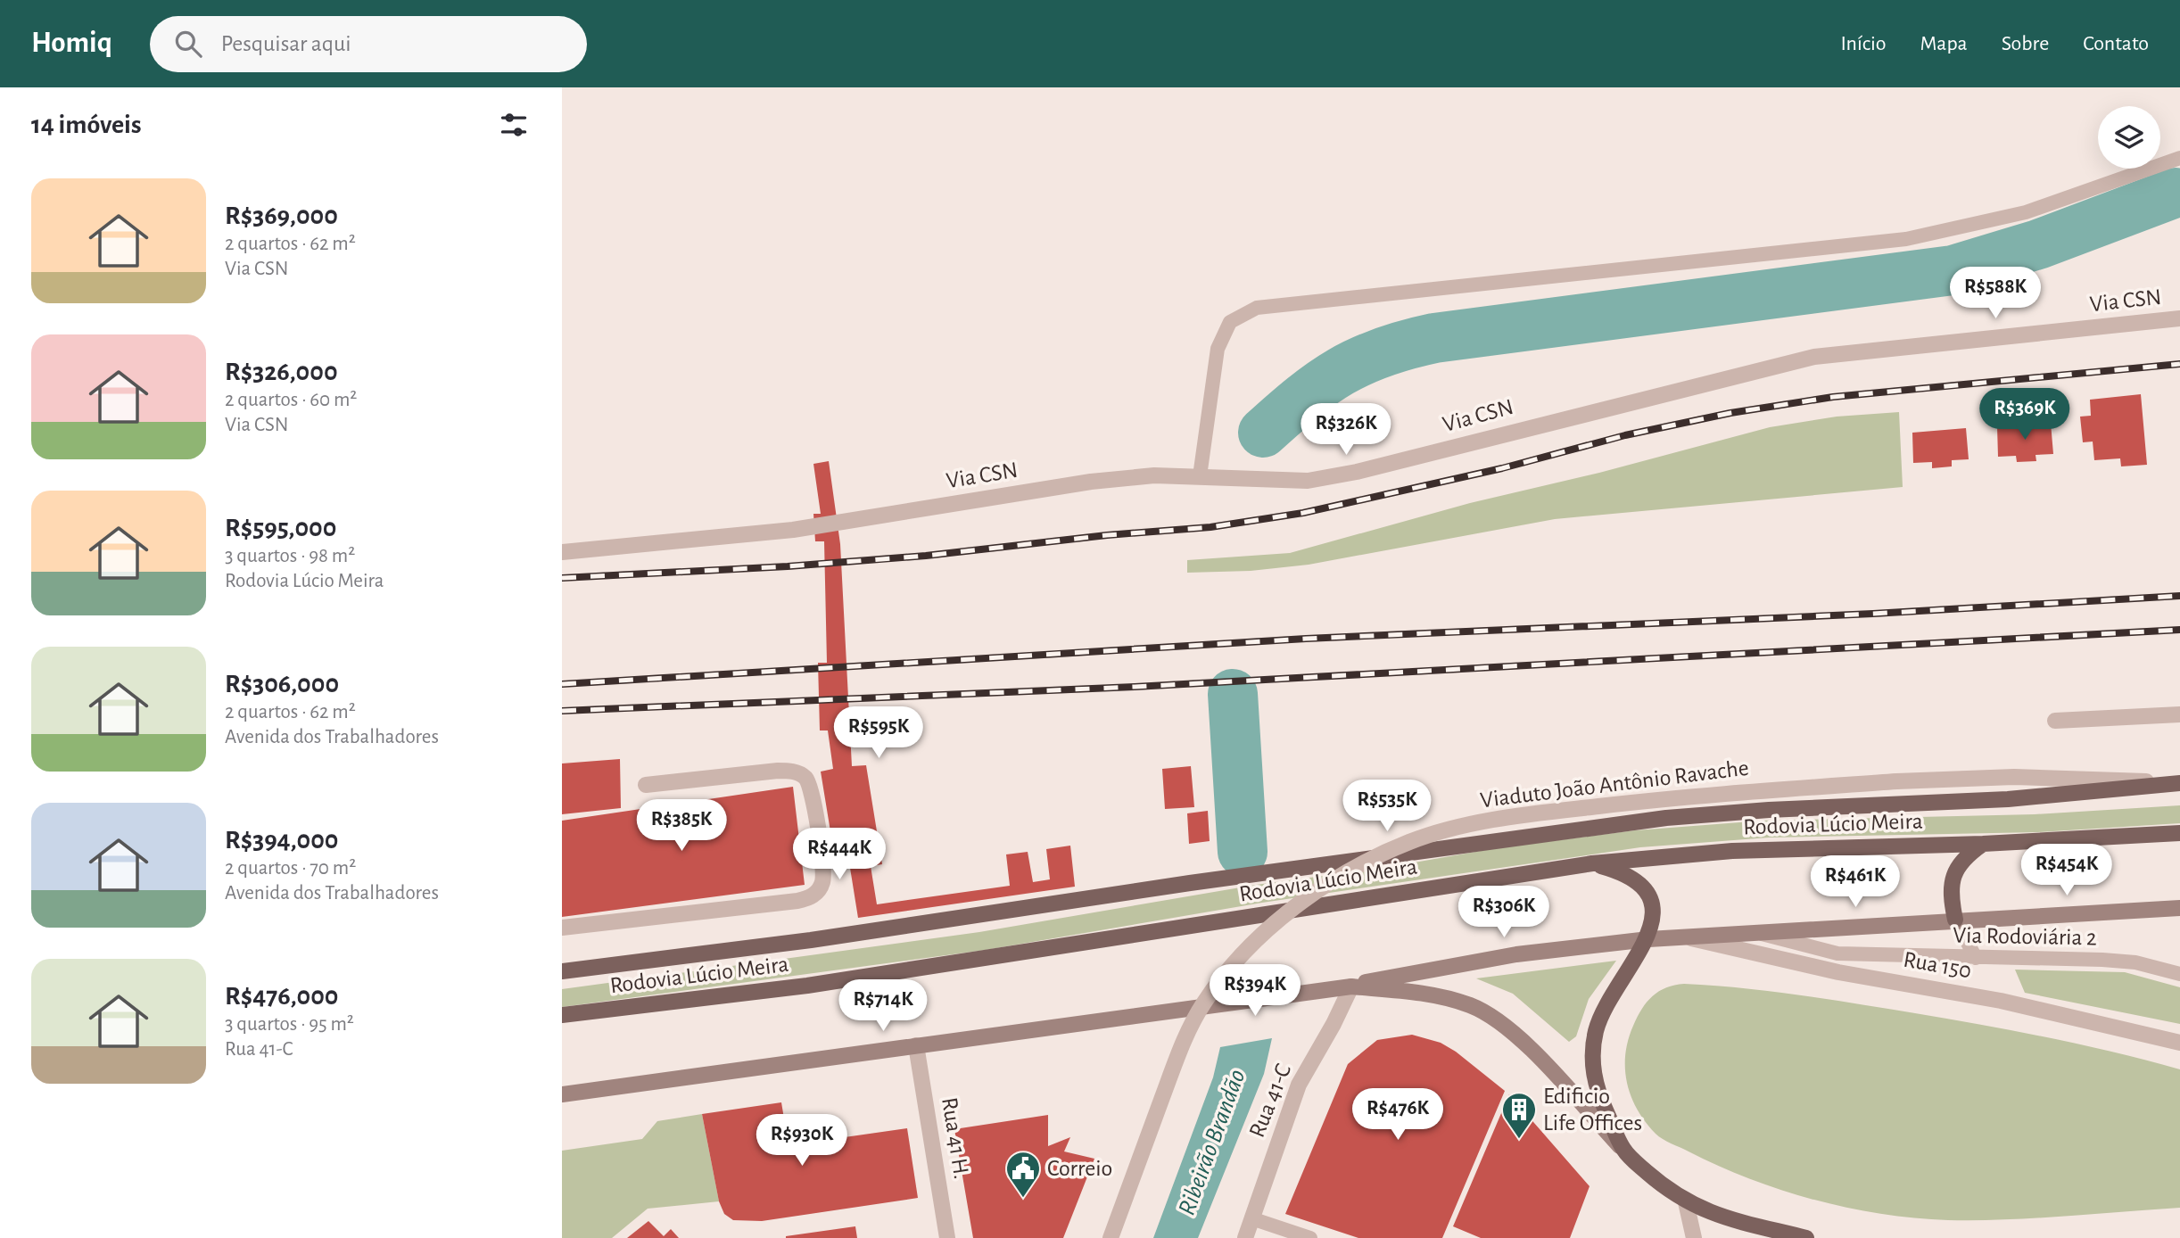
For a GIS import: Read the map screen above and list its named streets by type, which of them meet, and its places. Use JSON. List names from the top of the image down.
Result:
{
  "streets": {
    "main road": ["Rodovia Lúcio Meira"],
    "street": [
      "Via CSN",
      "Viaduto João Antônio Ravache",
      "Rua 150",
      "Rua 41-C",
      "Rua 41 H."
    ],
    "lane": ["Via Rodoviária 2"]
  },
  "crossings": [
    ["Viaduto João Antônio Ravache", "Rodovia Lúcio Meira"]
  ],
  "water": ["Ribeirão Brandão"],
  "places": {
    "building": ["Edificio Life Offices"],
    "public building": ["Correio"]
  },
  "page": {
    "header": "Homiq",
    "search": "Pesquisar aqui",
    "nav": [
      "Início",
      "Mapa",
      "Sobre",
      "Contato"
    ],
    "heading": "14 imóveis",
    "list": [
      {
        "name": "R$369,000",
        "note": "2 quartos · 62 m² · Via CSN"
      },
      {
        "name": "R$326,000",
        "note": "2 quartos · 60 m² · Via CSN"
      },
      {
        "name": "R$595,000",
        "note": "3 quartos · 98 m² · Rodovia Lúcio Meira"
      },
      {
        "name": "R$306,000",
        "note": "2 quartos · 62 m² · Avenida dos Trabalhadores"
      },
      {
        "name": "R$394,000",
        "note": "2 quartos · 70 m² · Avenida dos Trabalhadores"
      },
      {
        "name": "R$476,000",
        "note": "3 quartos · 95 m² · Rua 41-C"
      }
    ],
    "price": [
      "R$588K",
      "R$369K",
      "R$326K",
      "R$595K",
      "R$535K",
      "R$385K",
      "R$444K",
      "R$454K",
      "R$461K",
      "R$306K",
      "R$394K",
      "R$714K",
      "R$476K",
      "R$930K"
    ]
  }
}
